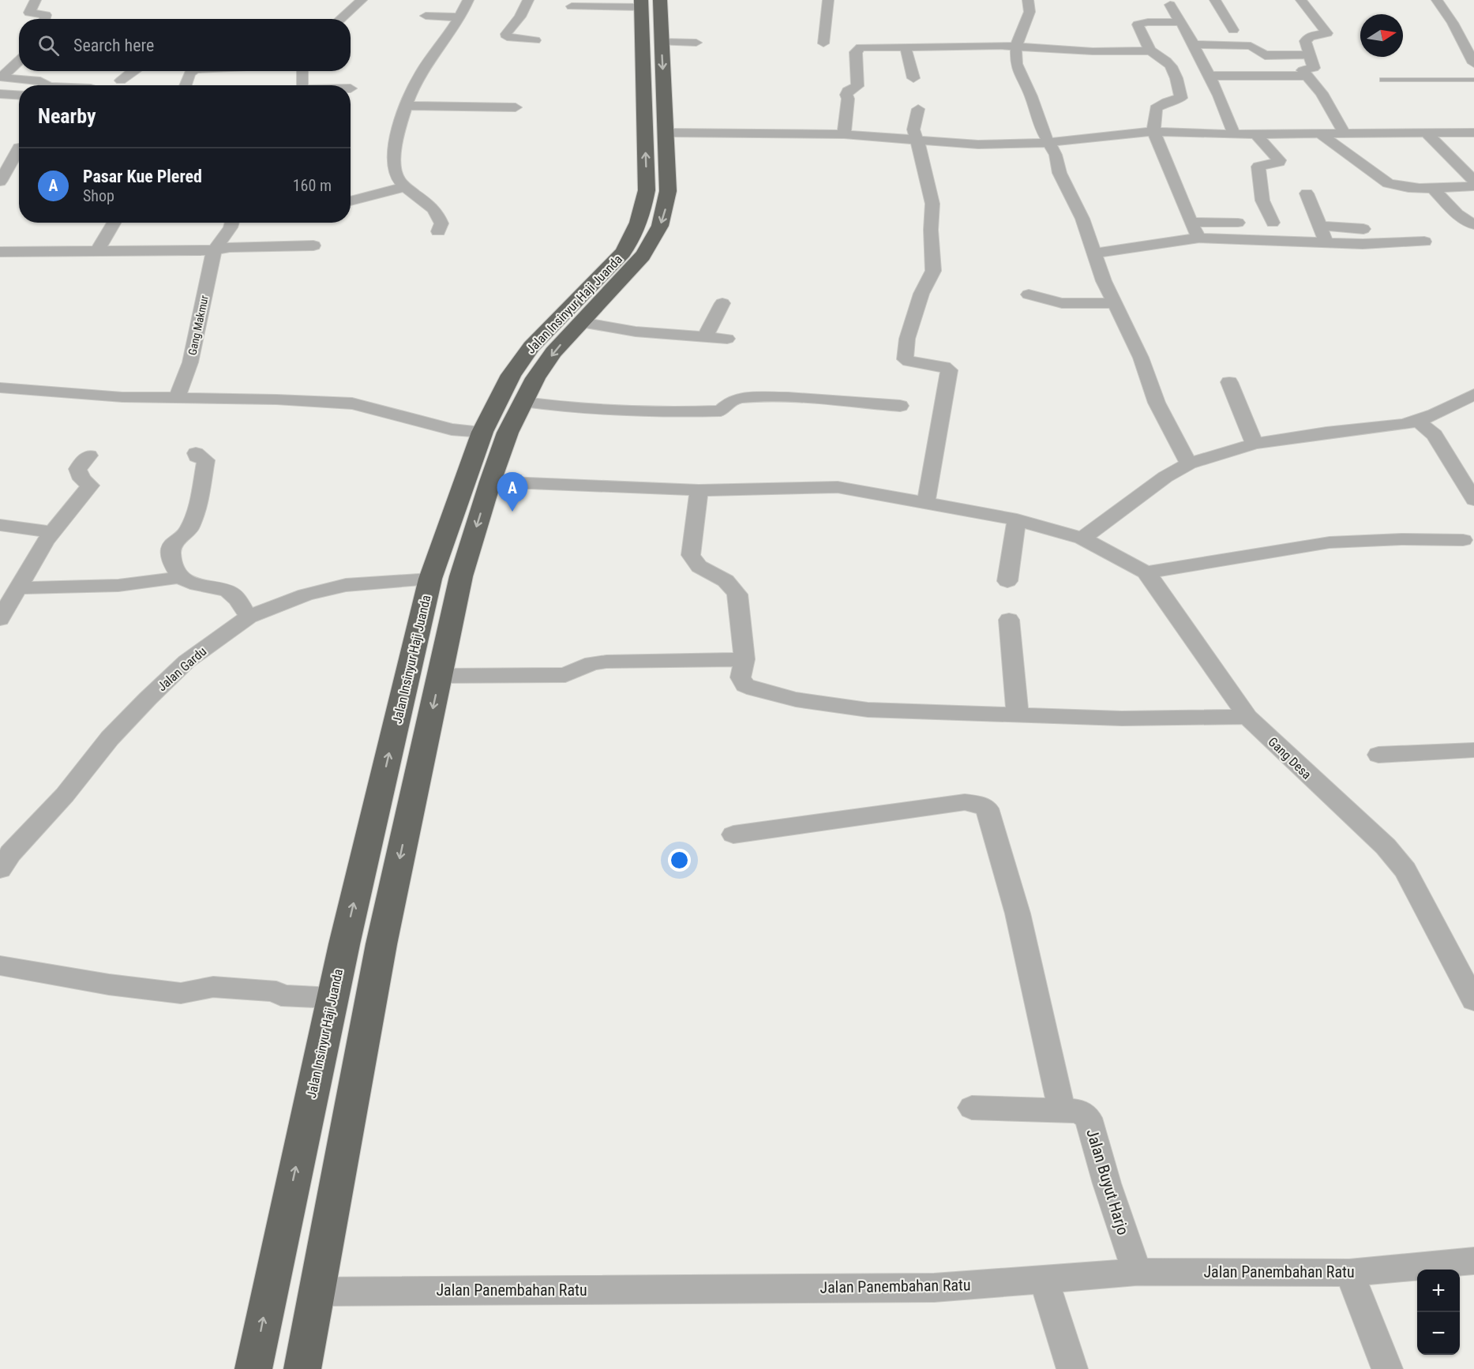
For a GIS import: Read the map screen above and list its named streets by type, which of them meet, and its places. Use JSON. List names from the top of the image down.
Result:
{
  "streets": {
    "highway": ["Jalan Insinyur Haji Juanda"],
    "street": [
      "Gang Makmur",
      "Jalan Gardu",
      "Gang Desa",
      "Jalan Buyut Harjo",
      "Jalan Panembahan Ratu"
    ]
  },
  "crossings": [
    ["Jalan Insinyur Haji Juanda", "Jalan Gardu"],
    ["Jalan Insinyur Haji Juanda", "Gang Desa"],
    ["Jalan Insinyur Haji Juanda", "Jalan Panembahan Ratu"],
    ["Jalan Buyut Harjo", "Jalan Panembahan Ratu"]
  ],
  "north": "right",
  "page": {
    "search": "Search here",
    "heading": "Nearby",
    "list": [
      {
        "mark": "A",
        "name": "Pasar Kue Plered",
        "note": "Shop",
        "value": "160 m"
      }
    ],
    "pins": "A",
    "map_buttons": ["+", "−"]
  }
}
